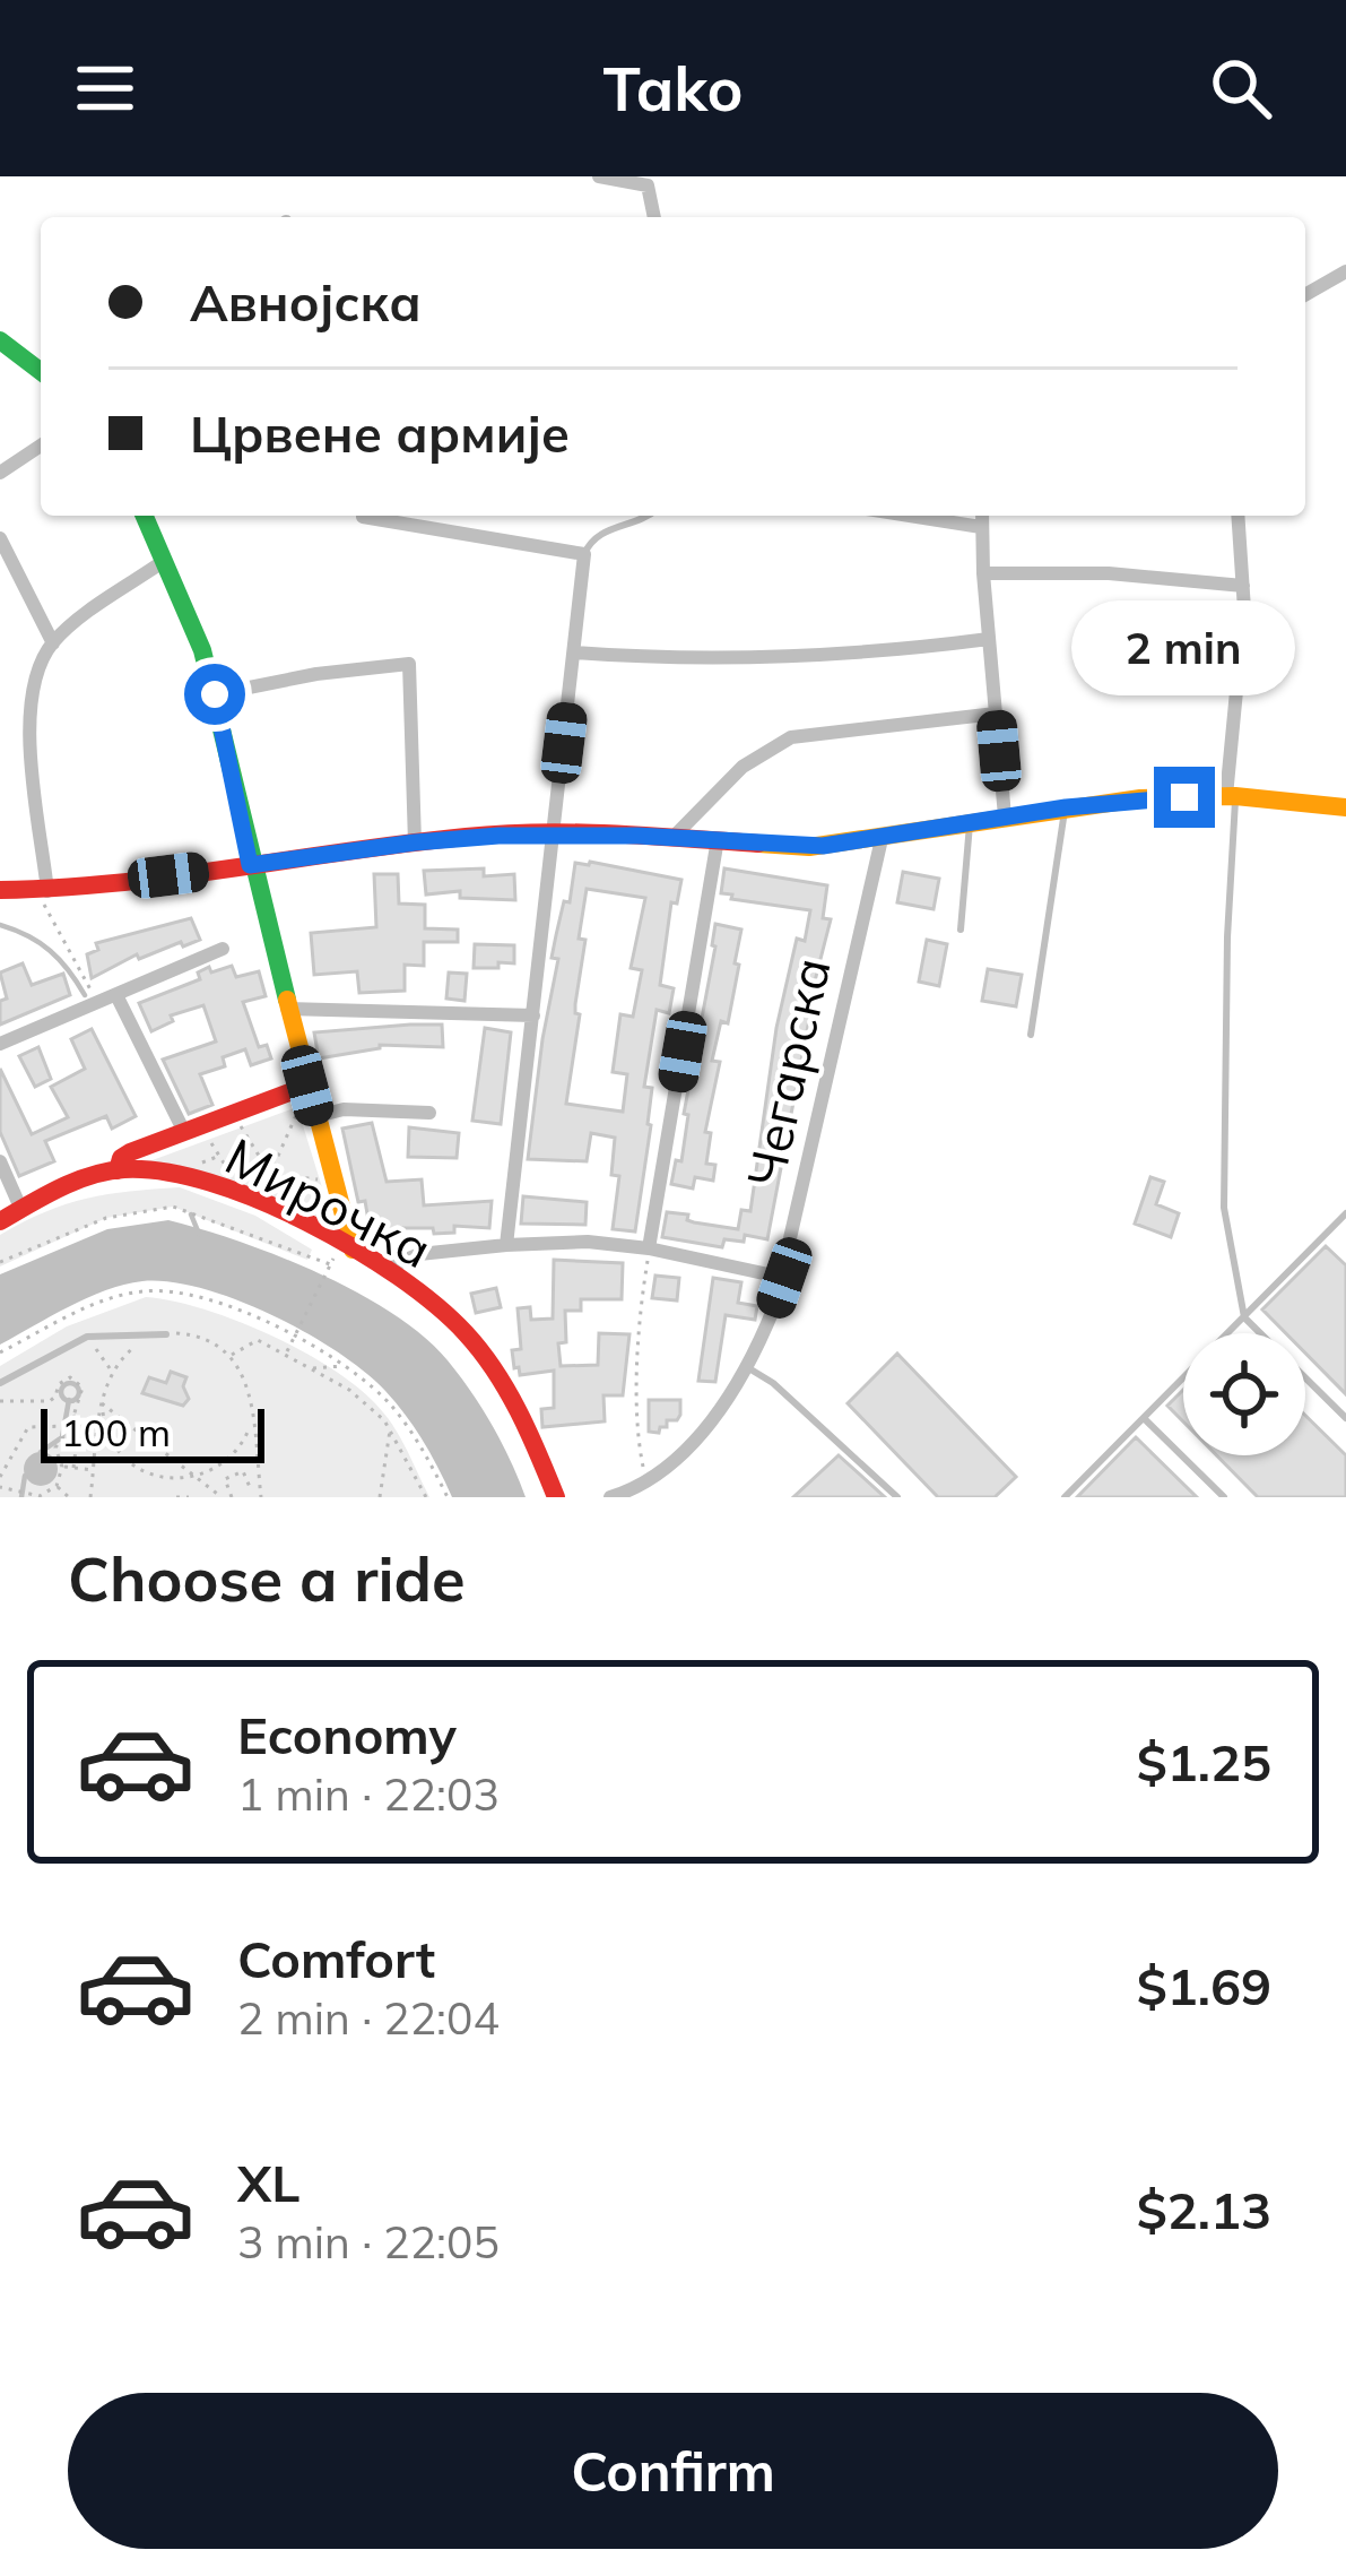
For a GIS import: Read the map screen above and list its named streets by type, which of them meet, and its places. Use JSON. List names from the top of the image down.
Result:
{
  "streets": {
    "street": ["Чегарска", "Мирочка"]
  },
  "scale_bar": "100 m",
  "page": {
    "header": "Tako",
    "banner": ["Авнојска", "Црвене армије"],
    "bubble": "2 min",
    "scale": "100 m",
    "heading": "Choose a ride",
    "list": [
      {
        "name": "Economy",
        "note": "1 min · 22:03",
        "value": "$1.25"
      },
      {
        "name": "Comfort",
        "note": "2 min · 22:04",
        "value": "$1.69"
      },
      {
        "name": "XL",
        "note": "3 min · 22:05",
        "value": "$2.13"
      }
    ],
    "buttons": "Confirm"
  }
}
